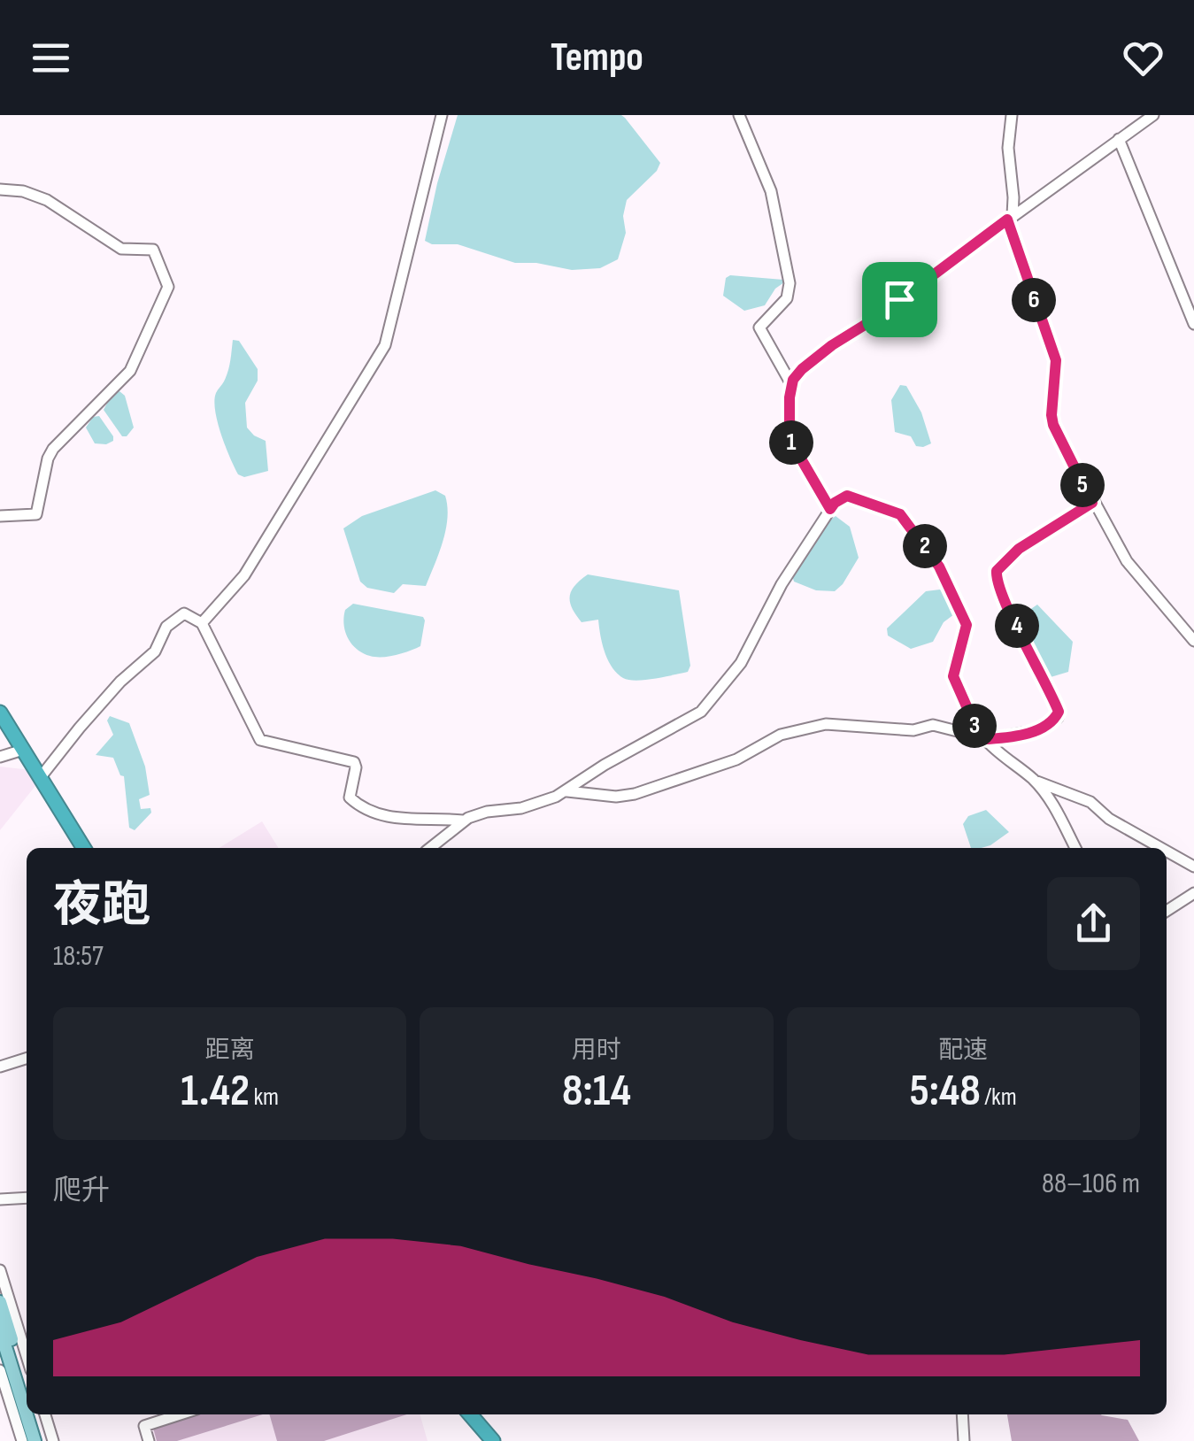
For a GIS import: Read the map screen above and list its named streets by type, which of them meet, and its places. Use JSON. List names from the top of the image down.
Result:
{
  "page": {
    "header": "Tempo",
    "pins": [
      "6",
      "1",
      "5",
      "2",
      "4",
      "3"
    ],
    "heading": ["夜跑", "18:57"],
    "stats": [
      ["距离", "1.42 km"],
      ["用时", "8:14"],
      ["配速", "5:48 /km"]
    ],
    "chart": ["爬升", "88–106 m"]
  }
}
